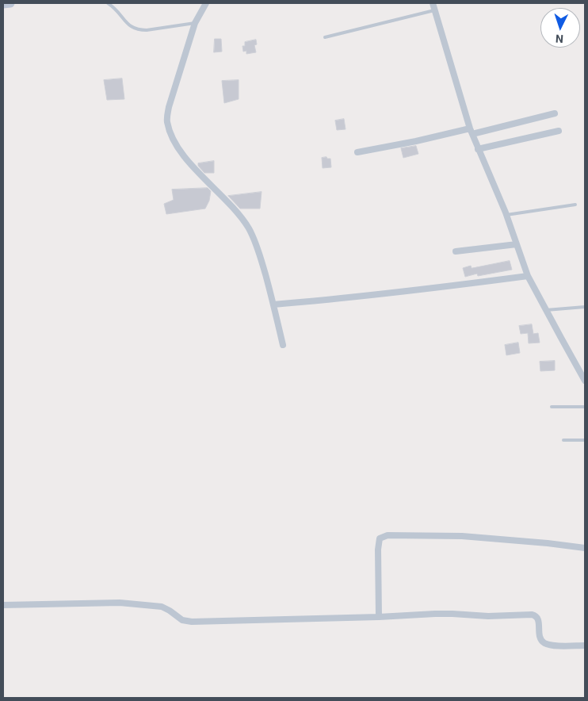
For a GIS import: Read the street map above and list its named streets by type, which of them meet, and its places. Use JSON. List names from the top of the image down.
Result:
{
  "north": "bottom"
}
